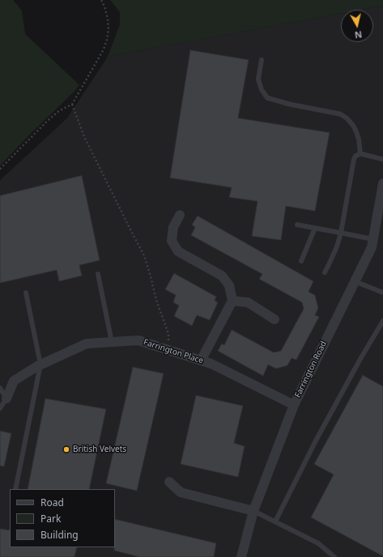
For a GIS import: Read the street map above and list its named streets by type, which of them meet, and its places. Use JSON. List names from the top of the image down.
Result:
{
  "streets": {
    "street": ["Farrington Place", "Farrington Road"]
  },
  "crossings": [
    ["Farrington Place", "Farrington Road"]
  ],
  "places": ["British Velvets"],
  "legend": ["Road", "Park", "Building"],
  "north": "bottom"
}
